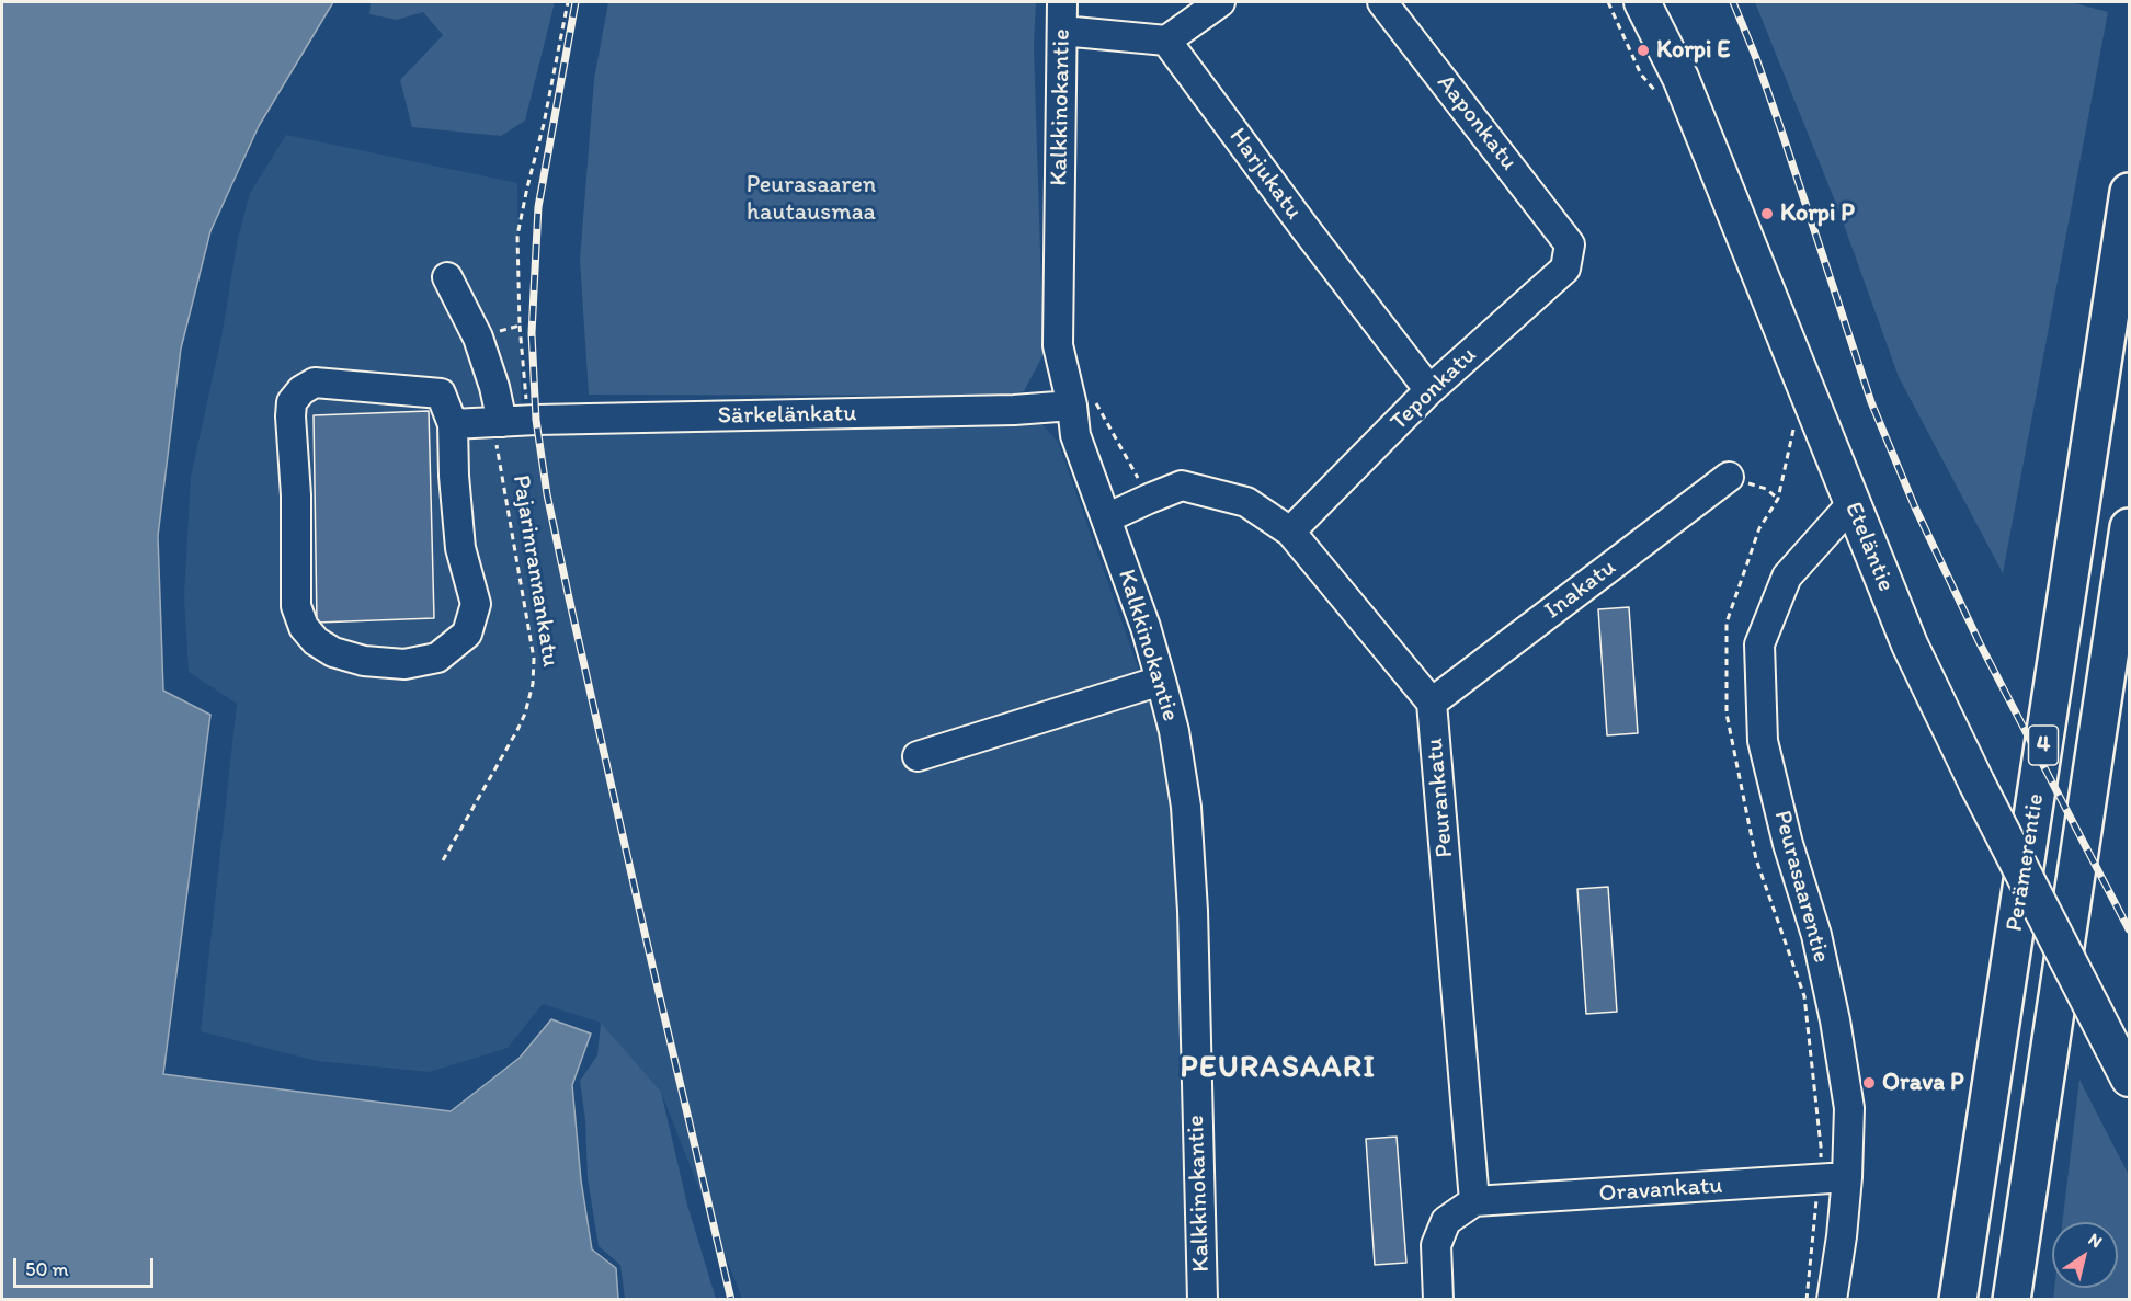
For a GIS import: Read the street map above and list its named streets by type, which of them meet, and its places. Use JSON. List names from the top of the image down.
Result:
{
  "streets": {
    "highway": ["4", "Perämerentie"],
    "main road": ["Eteläntie"],
    "street": [
      "Kalkkinokantie",
      "Aaponkatu",
      "Harjukatu",
      "Teponkatu",
      "Särkelänkatu",
      "Inakatu",
      "Peurankatu",
      "Peurasaarentie",
      "Oravankatu"
    ],
    "path": ["Pajarinrannankatu"]
  },
  "crossings": [
    ["Kalkkinokantie", "Särkelänkatu"],
    ["Kalkkinokantie", "Peurankatu"],
    ["Aaponkatu", "Teponkatu"],
    ["Harjukatu", "Teponkatu"],
    ["Teponkatu", "Peurankatu"],
    ["Särkelänkatu", "Pajarinrannankatu"],
    ["Eteläntie", "Peurasaarentie"],
    ["Inakatu", "Peurankatu"],
    ["Peurankatu", "Oravankatu"],
    ["Peurasaarentie", "Oravankatu"]
  ],
  "districts": ["PEURASAARI"],
  "parks": ["Peurasaaren hautausmaa"],
  "places": ["Korpi E", "Korpi P", "Orava P"],
  "scale_bar": "50 m",
  "north": "top right"
}
